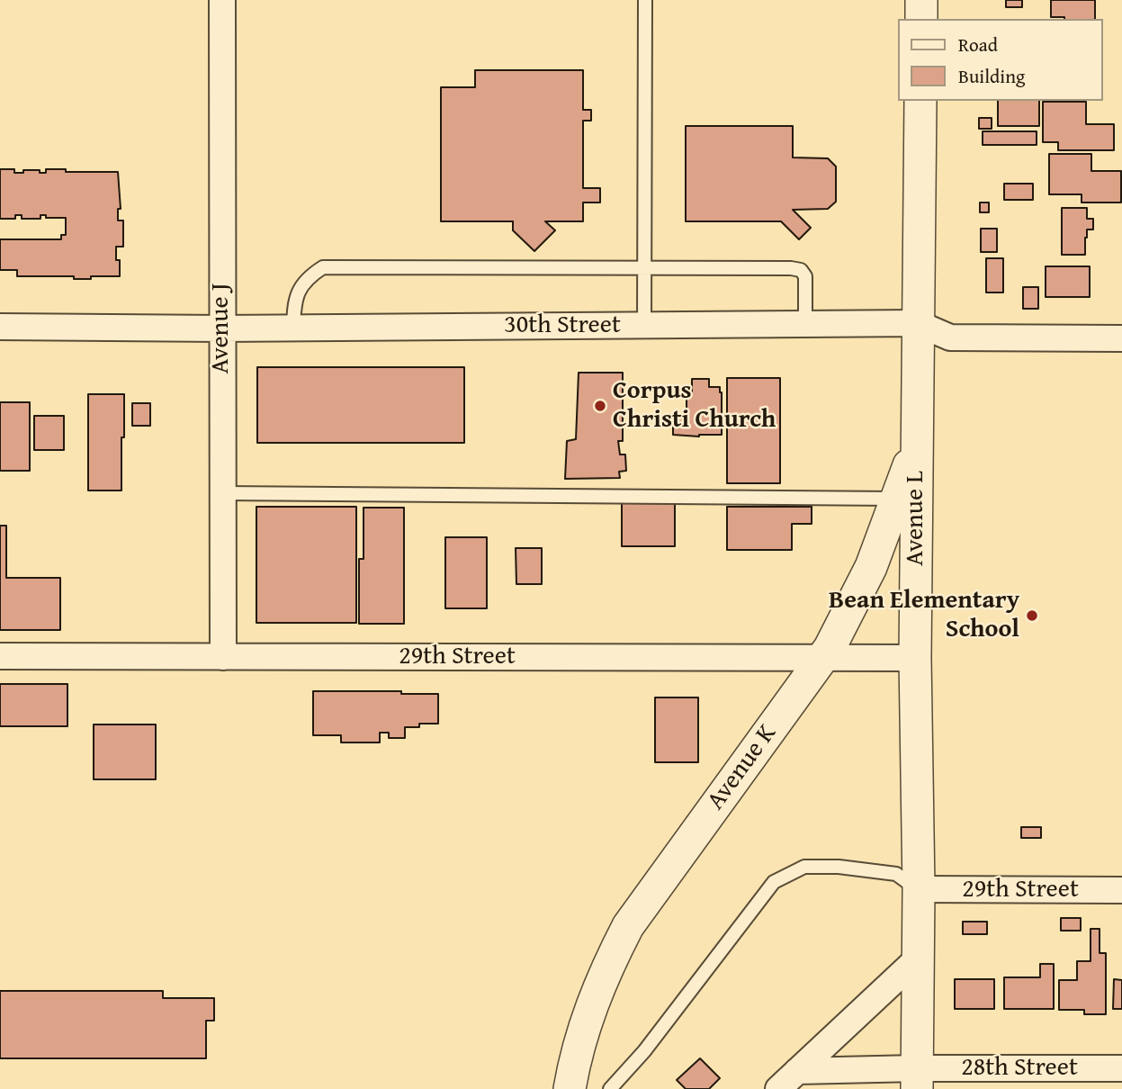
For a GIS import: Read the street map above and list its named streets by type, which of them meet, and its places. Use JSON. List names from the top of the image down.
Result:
{
  "streets": {
    "street": [
      "30th Street",
      "Avenue J",
      "Avenue L",
      "29th Street",
      "Avenue K",
      "28th Street"
    ]
  },
  "crossings": [
    ["30th Street", "Avenue J"],
    ["30th Street", "Avenue L"],
    ["Avenue J", "29th Street"],
    ["Avenue L", "29th Street"],
    ["Avenue L", "Avenue K"],
    ["Avenue L", "28th Street"],
    ["29th Street", "Avenue K"]
  ],
  "places": ["Corpus Christi Church", "Bean Elementary School"],
  "legend": ["Road", "Building"]
}
